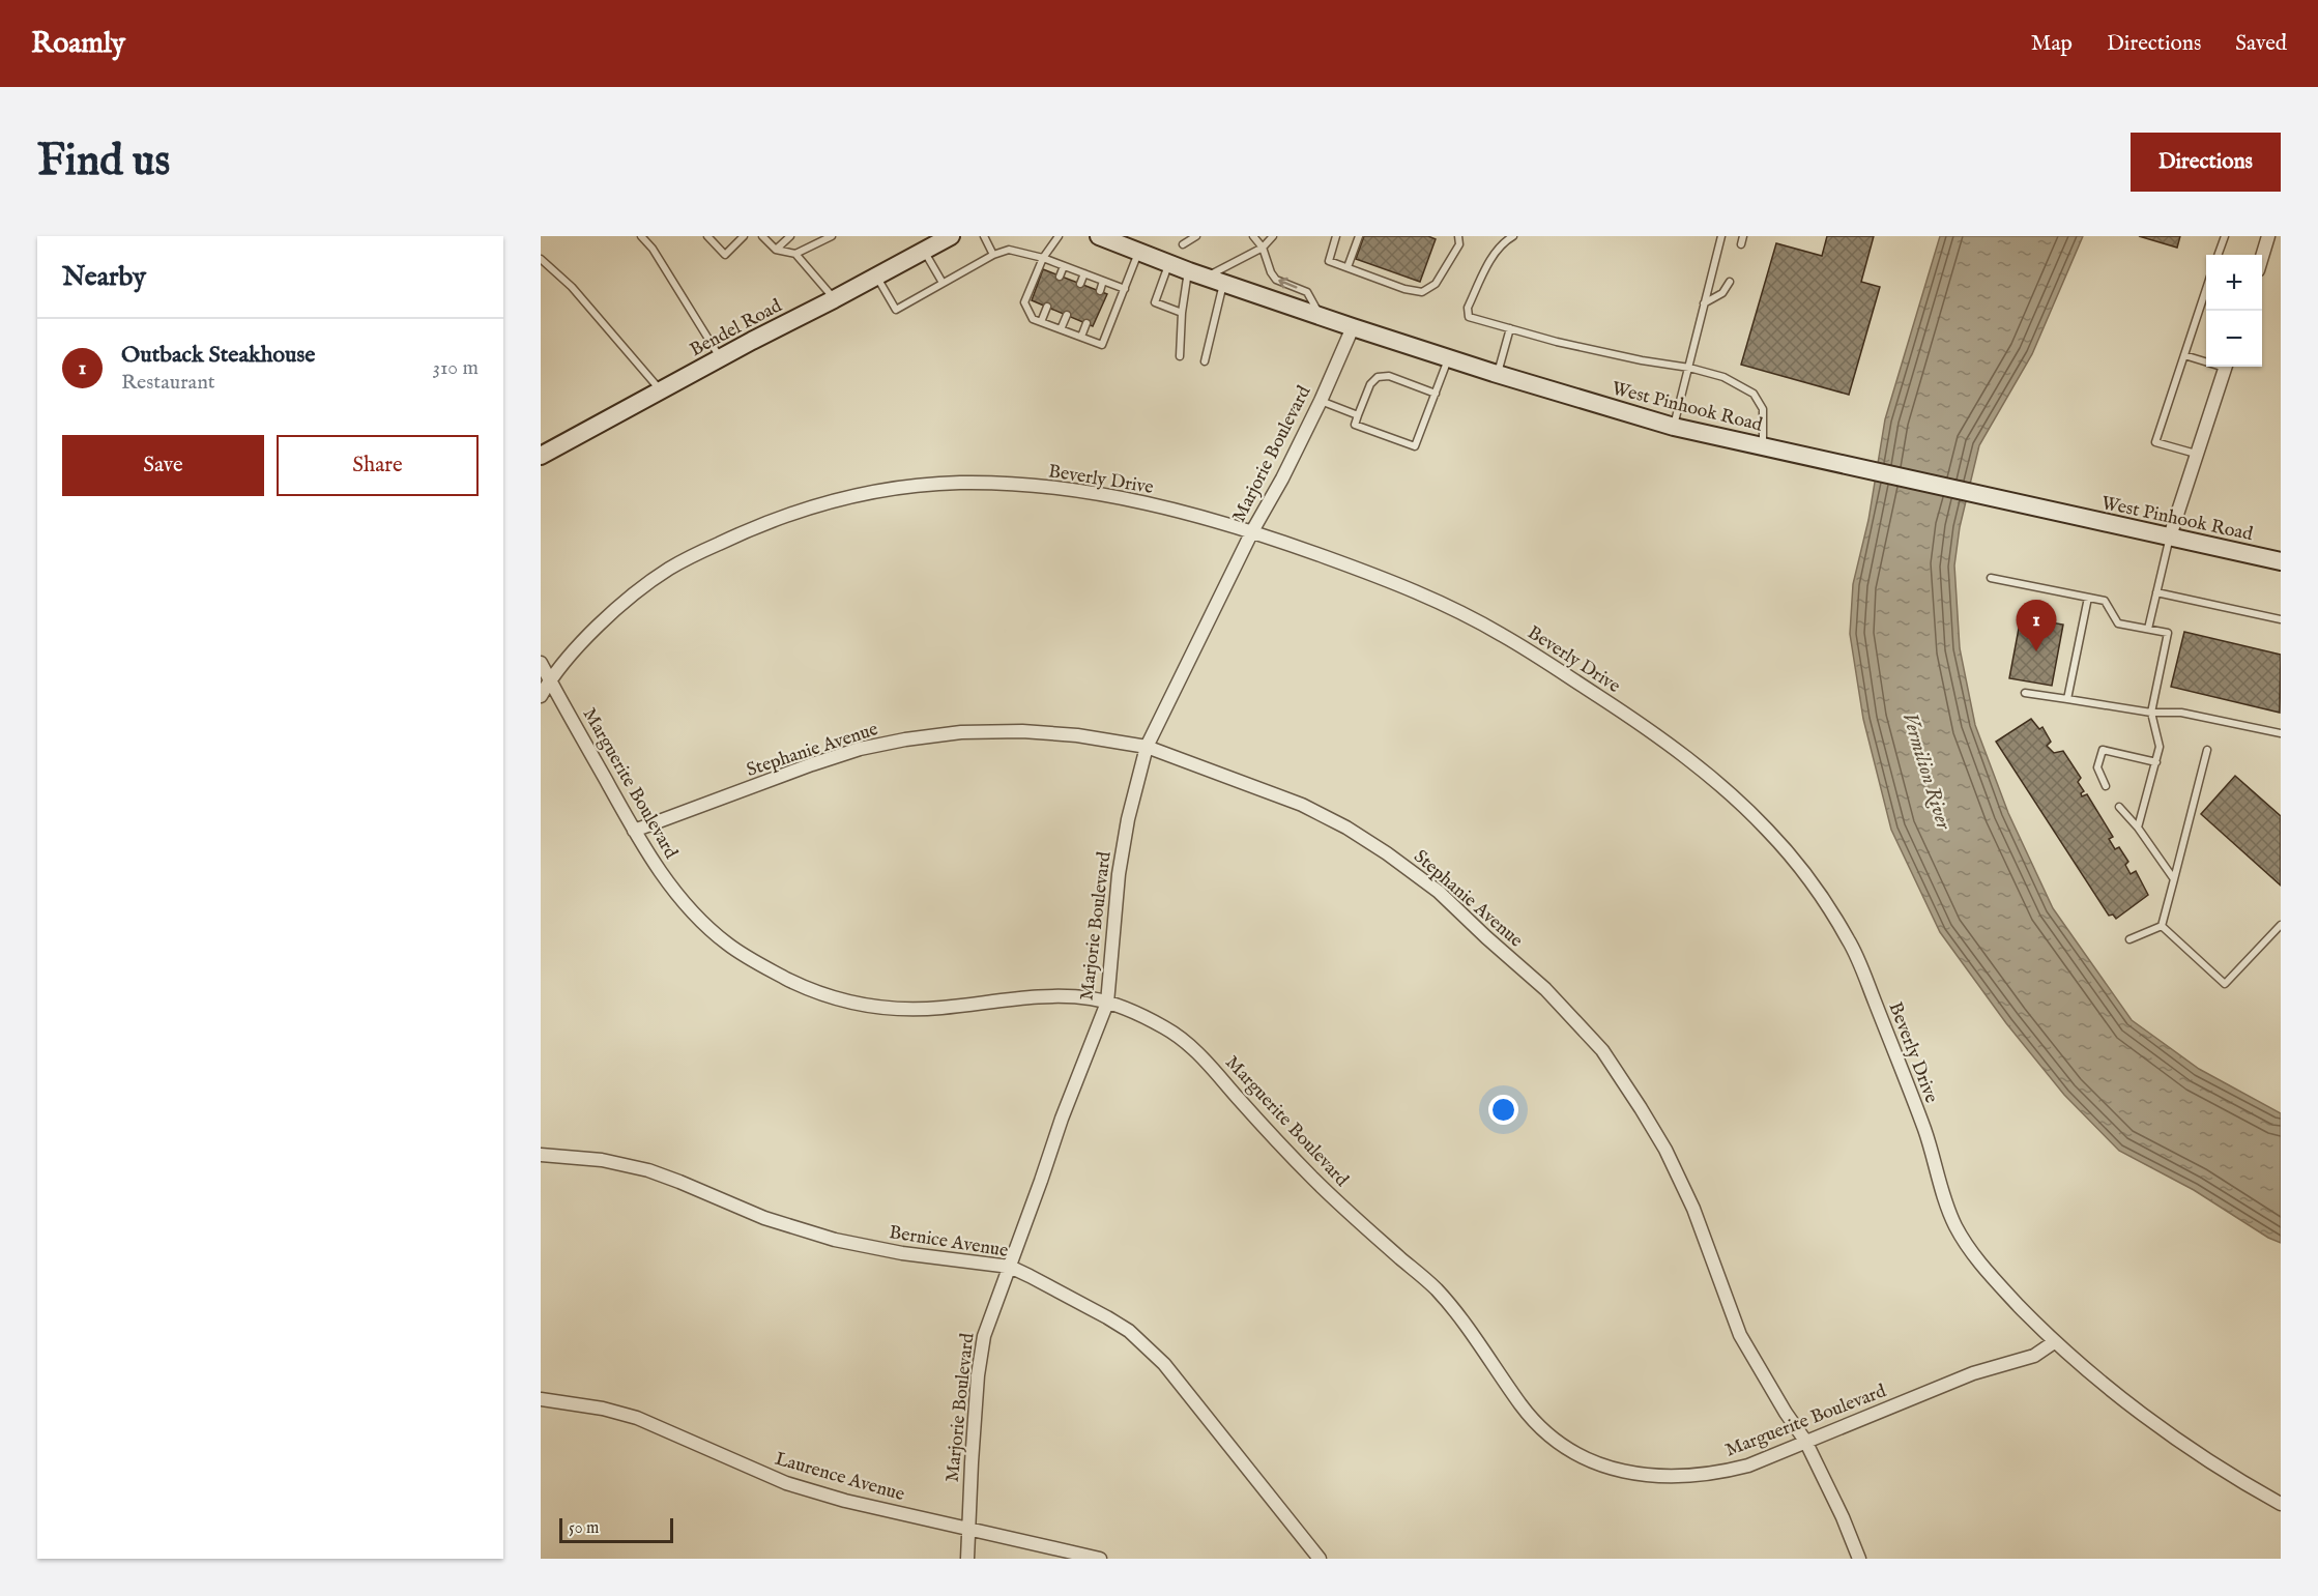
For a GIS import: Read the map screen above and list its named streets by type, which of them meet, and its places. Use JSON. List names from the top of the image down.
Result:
{
  "streets": {
    "main road": ["Bendel Road", "West Pinhook Road"],
    "street": [
      "Marjorie Boulevard",
      "Beverly Drive",
      "Stephanie Avenue",
      "Marguerite Boulevard",
      "Bernice Avenue",
      "Laurence Avenue"
    ]
  },
  "crossings": [
    ["West Pinhook Road", "Marjorie Boulevard"],
    ["Marjorie Boulevard", "Beverly Drive"],
    ["Marjorie Boulevard", "Stephanie Avenue"],
    ["Marjorie Boulevard", "Marguerite Boulevard"],
    ["Marjorie Boulevard", "Bernice Avenue"],
    ["Marjorie Boulevard", "Laurence Avenue"],
    ["Beverly Drive", "Marguerite Boulevard"],
    ["Stephanie Avenue", "Marguerite Boulevard"]
  ],
  "water": ["Vermilion River"],
  "scale_bar": "50 m",
  "page": {
    "header": "Roamly",
    "nav": ["Map", "Directions", "Saved"],
    "buttons": [
      "Directions",
      ["Save", "Share"]
    ],
    "title": "Find us",
    "heading": "Nearby",
    "map_buttons": ["+", "−"],
    "list": [
      {
        "mark": "1",
        "name": "Outback Steakhouse",
        "note": "Restaurant",
        "value": "310 m"
      }
    ],
    "pins": "1",
    "scale": "50 m"
  }
}
